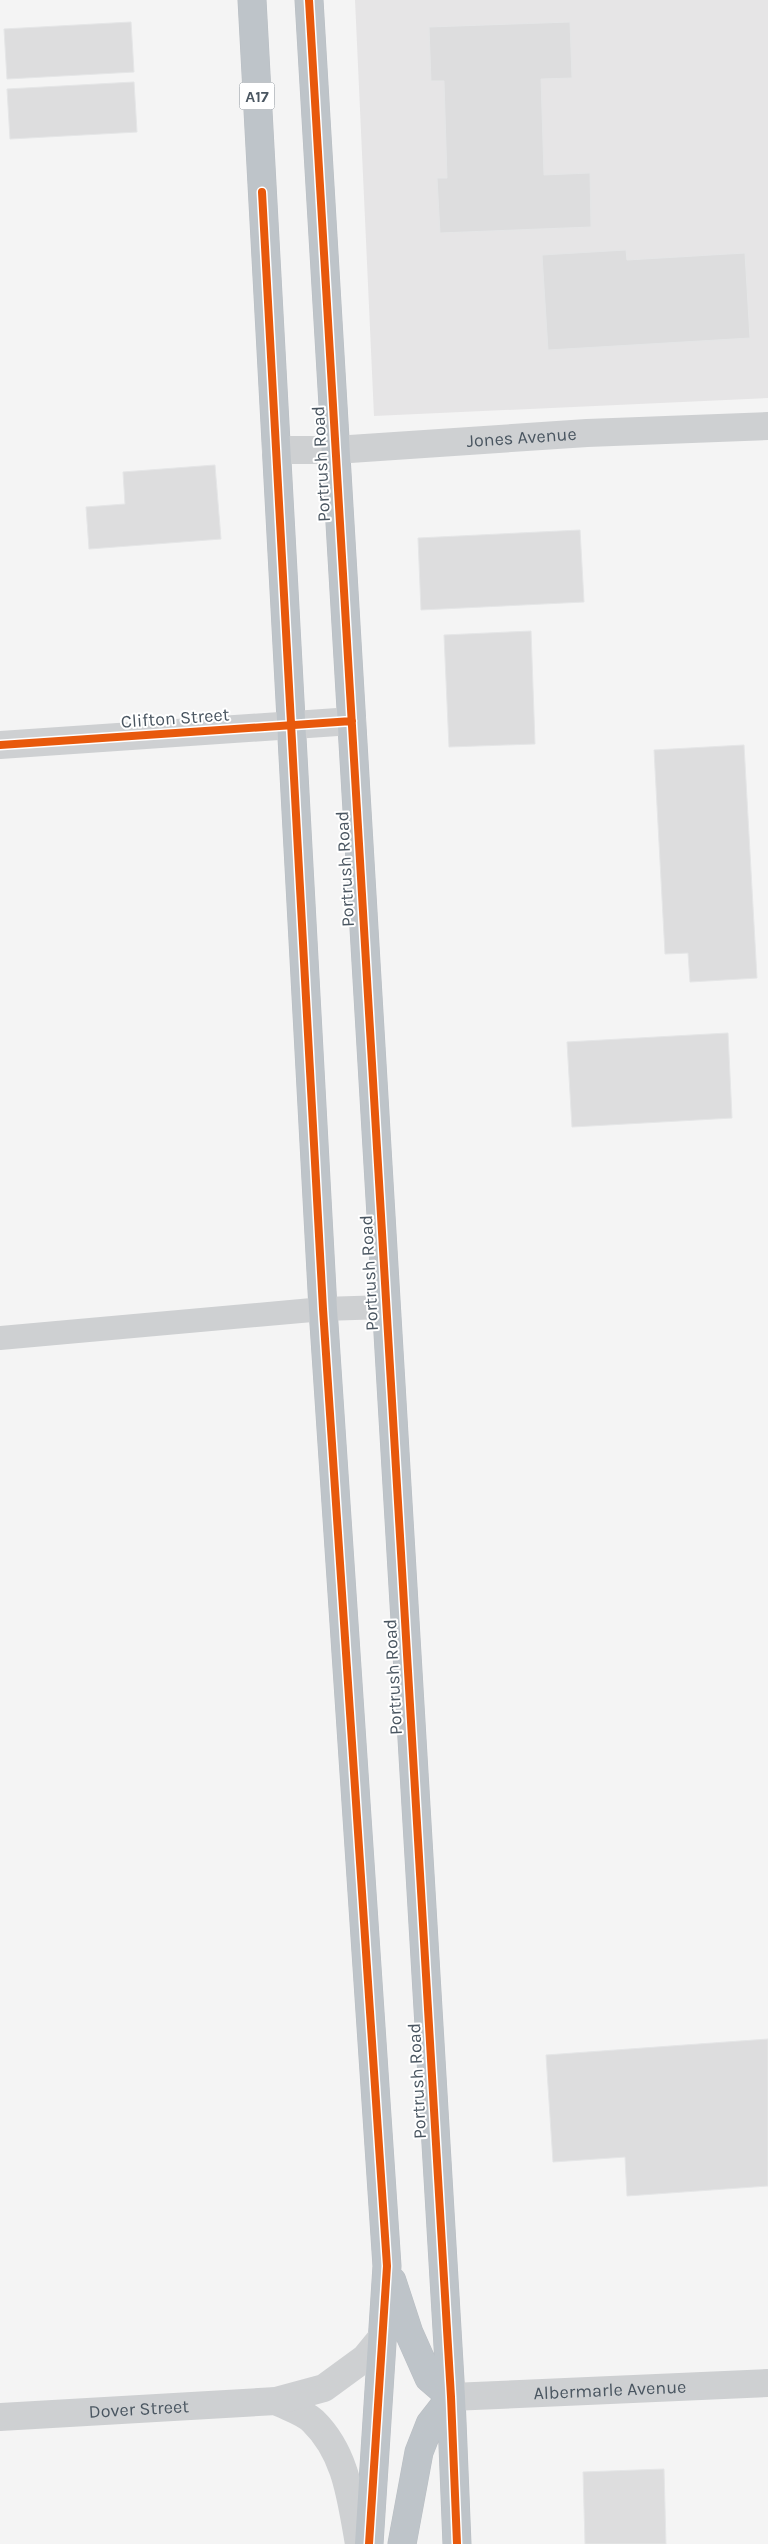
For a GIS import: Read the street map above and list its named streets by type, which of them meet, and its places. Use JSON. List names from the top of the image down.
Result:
{
  "streets": {
    "highway": ["A17", "Portrush Road"],
    "street": [
      "Jones Avenue",
      "Clifton Street",
      "Albermarle Avenue",
      "Dover Street"
    ]
  },
  "crossings": [
    ["A17", "Jones Avenue"],
    ["A17", "Clifton Street"],
    ["A17", "Dover Street"],
    ["Jones Avenue", "Portrush Road"],
    ["Portrush Road", "Clifton Street"],
    ["Portrush Road", "Albermarle Avenue"]
  ]
}
